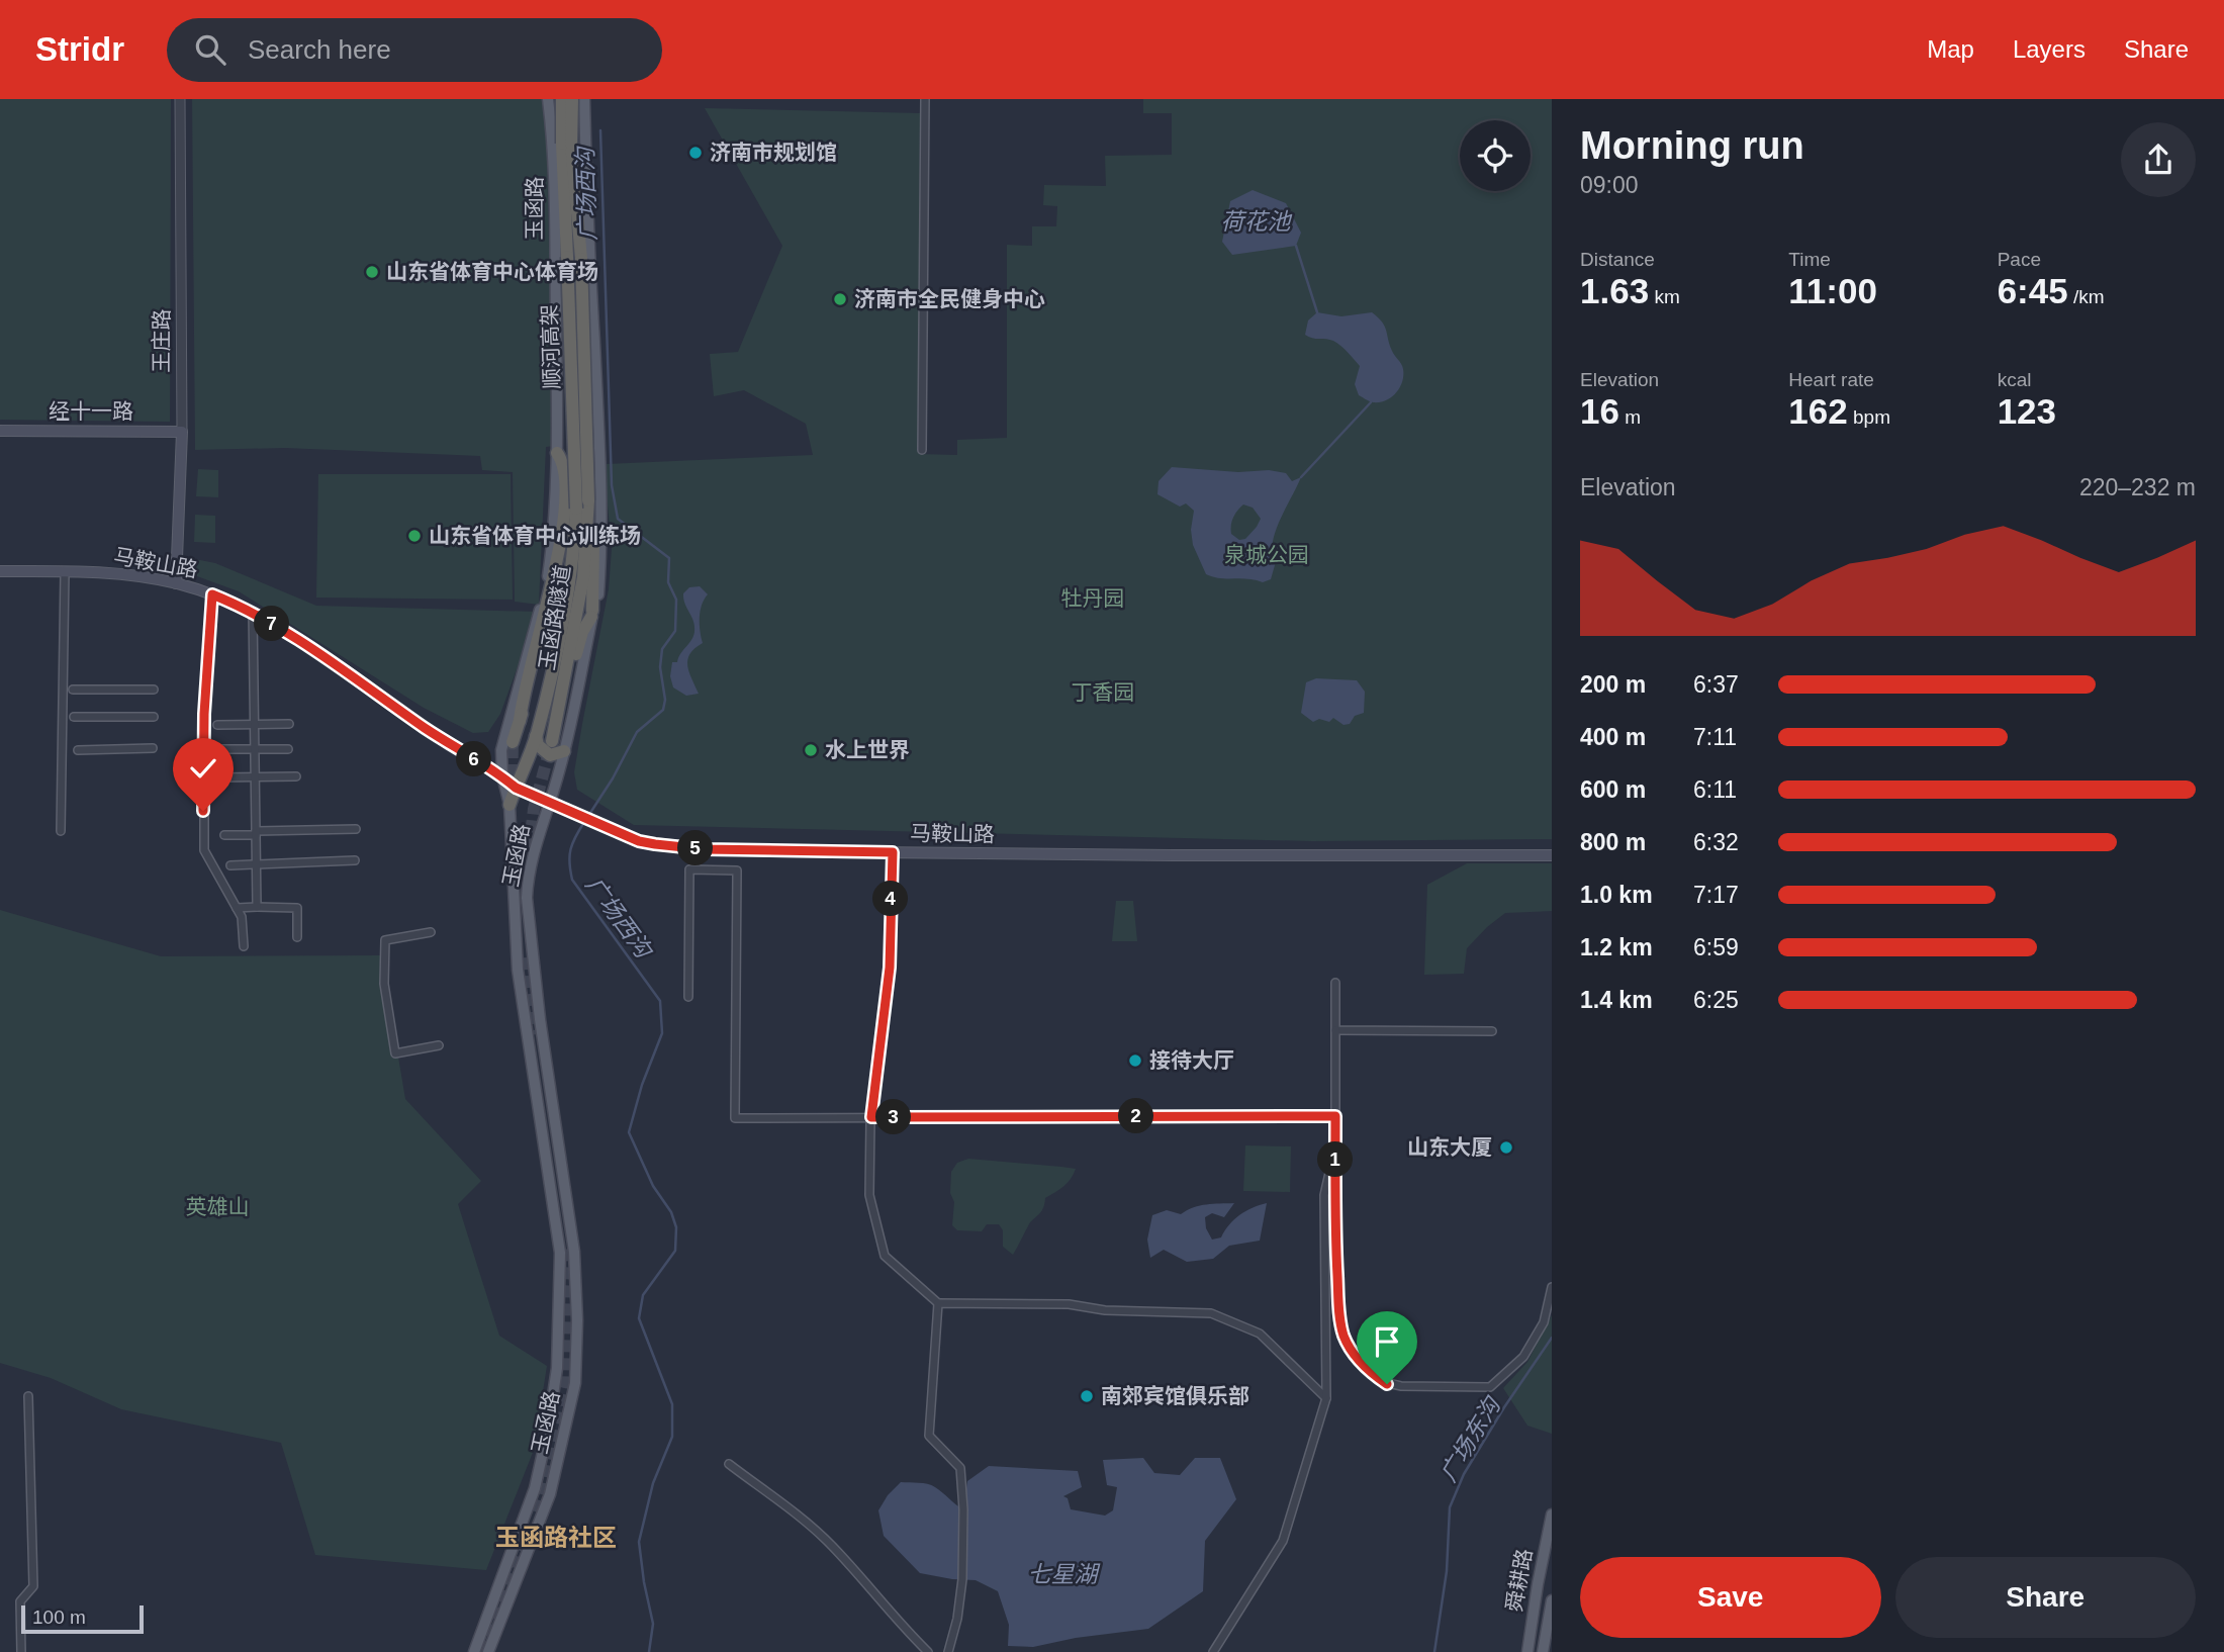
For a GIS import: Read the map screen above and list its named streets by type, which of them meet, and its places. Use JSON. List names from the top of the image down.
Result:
{
  "streets": {
    "highway": ["顺河高架", "玉函路隧道"],
    "main road": [
      "玉函路",
      "王庄路",
      "经十一路",
      "马鞍山路",
      "舜耕路"
    ]
  },
  "crossings": [
    ["玉函路", "马鞍山路"],
    ["王庄路", "经十一路"],
    ["王庄路", "马鞍山路"],
    ["顺河高架", "玉函路隧道"]
  ],
  "districts": ["玉函路社区"],
  "water": [
    "广场西沟",
    "荷花池",
    "广场东沟",
    "七星湖"
  ],
  "parks": [
    "泉城公园",
    "牡丹园",
    "丁香园",
    "英雄山"
  ],
  "places": [
    "济南市规划馆",
    "山东省体育中心体育场",
    "济南市全民健身中心",
    "山东省体育中心训练场",
    "水上世界",
    "接待大厅",
    "山东大厦",
    "南郊宾馆俱乐部"
  ],
  "scale_bar": "100 m",
  "page": {
    "header": "Stridr",
    "search": "Search here",
    "nav": ["Map", "Layers", "Share"],
    "heading": ["Morning run", "09:00"],
    "stats": [
      ["Distance", "1.63 km"],
      ["Time", "11:00"],
      ["Pace", "6:45 /km"],
      ["Elevation", "16 m"],
      ["Heart rate", "162 bpm"],
      ["kcal", "123"]
    ],
    "chart": ["Elevation", "220–232 m"],
    "pins": [
      "7",
      "6",
      "5",
      "4",
      "2",
      "3",
      "1"
    ],
    "list": [
      {
        "name": "200 m",
        "note": "6:37"
      },
      {
        "name": "400 m",
        "note": "7:11"
      },
      {
        "name": "600 m",
        "note": "6:11"
      },
      {
        "name": "800 m",
        "note": "6:32"
      },
      {
        "name": "1.0 km",
        "note": "7:17"
      },
      {
        "name": "1.2 km",
        "note": "6:59"
      },
      {
        "name": "1.4 km",
        "note": "6:25"
      }
    ],
    "buttons": ["Save", "Share"],
    "scale": "100 m"
  }
}
